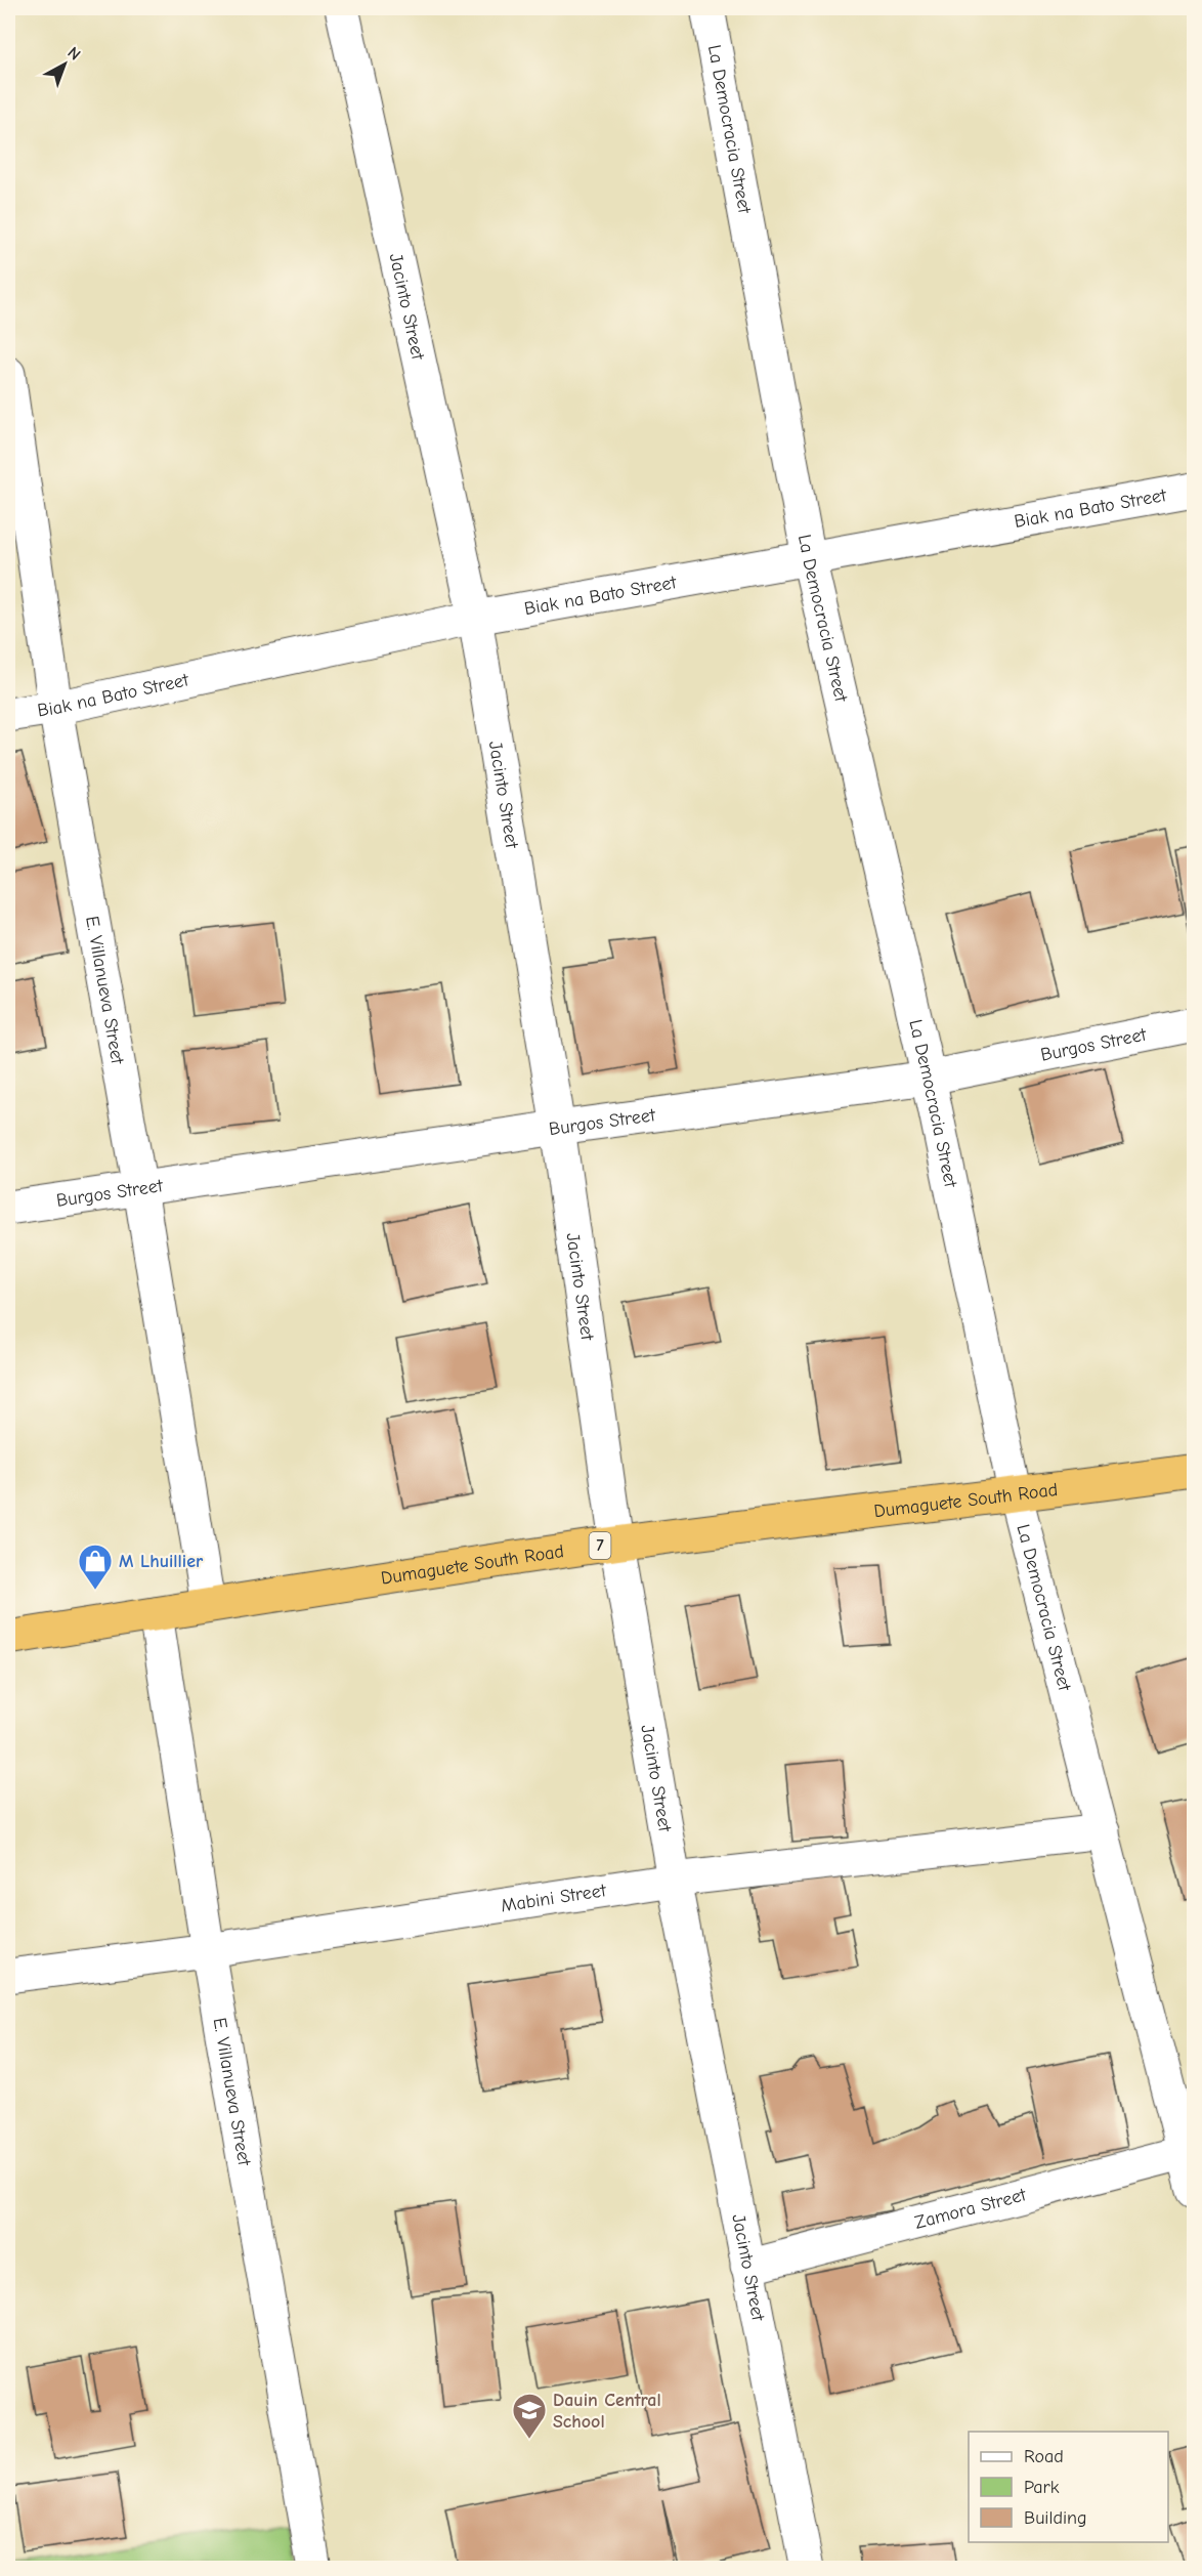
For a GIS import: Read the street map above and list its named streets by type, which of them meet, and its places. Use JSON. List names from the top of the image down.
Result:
{
  "streets": {
    "highway": ["Dumaguete South Road", "7"],
    "street": [
      "La Democracia Street",
      "Jacinto Street",
      "Biak na Bato Street",
      "E. Villanueva Street",
      "Burgos Street",
      "Mabini Street",
      "Zamora Street"
    ]
  },
  "crossings": [
    ["La Democracia Street", "Biak na Bato Street"],
    ["La Democracia Street", "Burgos Street"],
    ["La Democracia Street", "Dumaguete South Road"],
    ["La Democracia Street", "Mabini Street"],
    ["La Democracia Street", "Zamora Street"],
    ["Jacinto Street", "Biak na Bato Street"],
    ["Jacinto Street", "Burgos Street"],
    ["Jacinto Street", "Dumaguete South Road"],
    ["Jacinto Street", "Mabini Street"],
    ["Jacinto Street", "Zamora Street"],
    ["Biak na Bato Street", "E. Villanueva Street"],
    ["E. Villanueva Street", "Burgos Street"],
    ["E. Villanueva Street", "Dumaguete South Road"],
    ["E. Villanueva Street", "Mabini Street"]
  ],
  "places": {
    "shop": ["M Lhuillier"],
    "school or university": ["Dauin Central School"]
  },
  "legend": ["Road", "Park", "Building"],
  "north": "top right"
}
